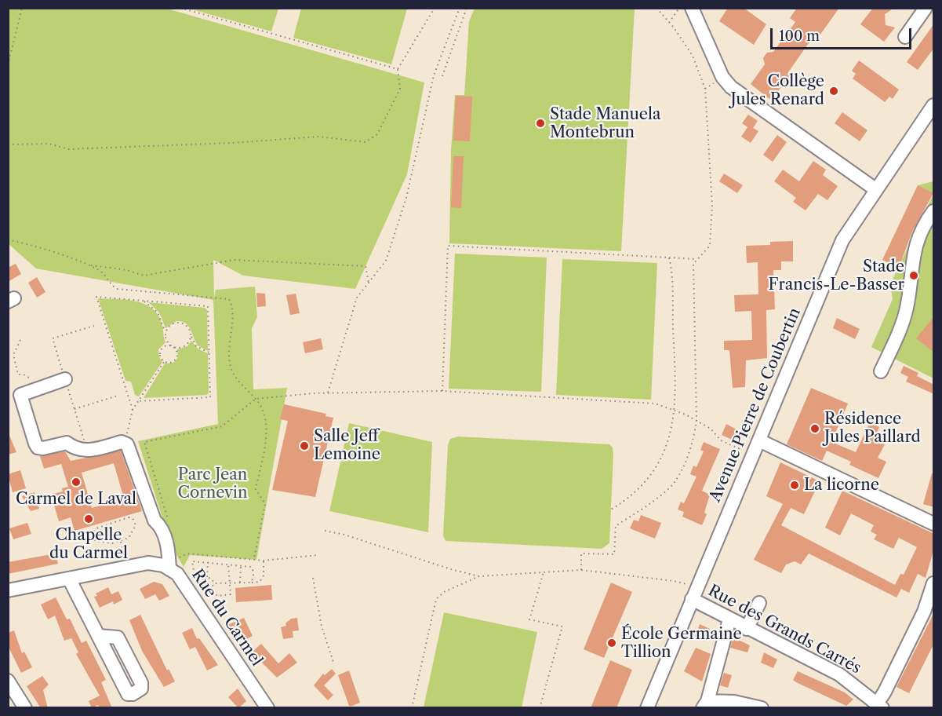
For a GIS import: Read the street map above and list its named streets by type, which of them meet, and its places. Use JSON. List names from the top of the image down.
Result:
{
  "streets": {
    "street": ["Avenue Pierre de Coubertin", "Rue du Carmel", "Rue des Grands Carrés"]
  },
  "crossings": [
    ["Avenue Pierre de Coubertin", "Rue des Grands Carrés"]
  ],
  "parks": ["Parc Jean Cornevin"],
  "places": [
    "Collège Jules Renard",
    "Stade Manuela Montebrun",
    "Stade Francis-Le-Basser",
    "Résidence Jules Paillard",
    "Salle Jeff Lemoine",
    "Carmel de Laval",
    "La licorne",
    "Chapelle du Carmel",
    "École Germaine Tillion"
  ],
  "scale_bar": "100 m"
}
